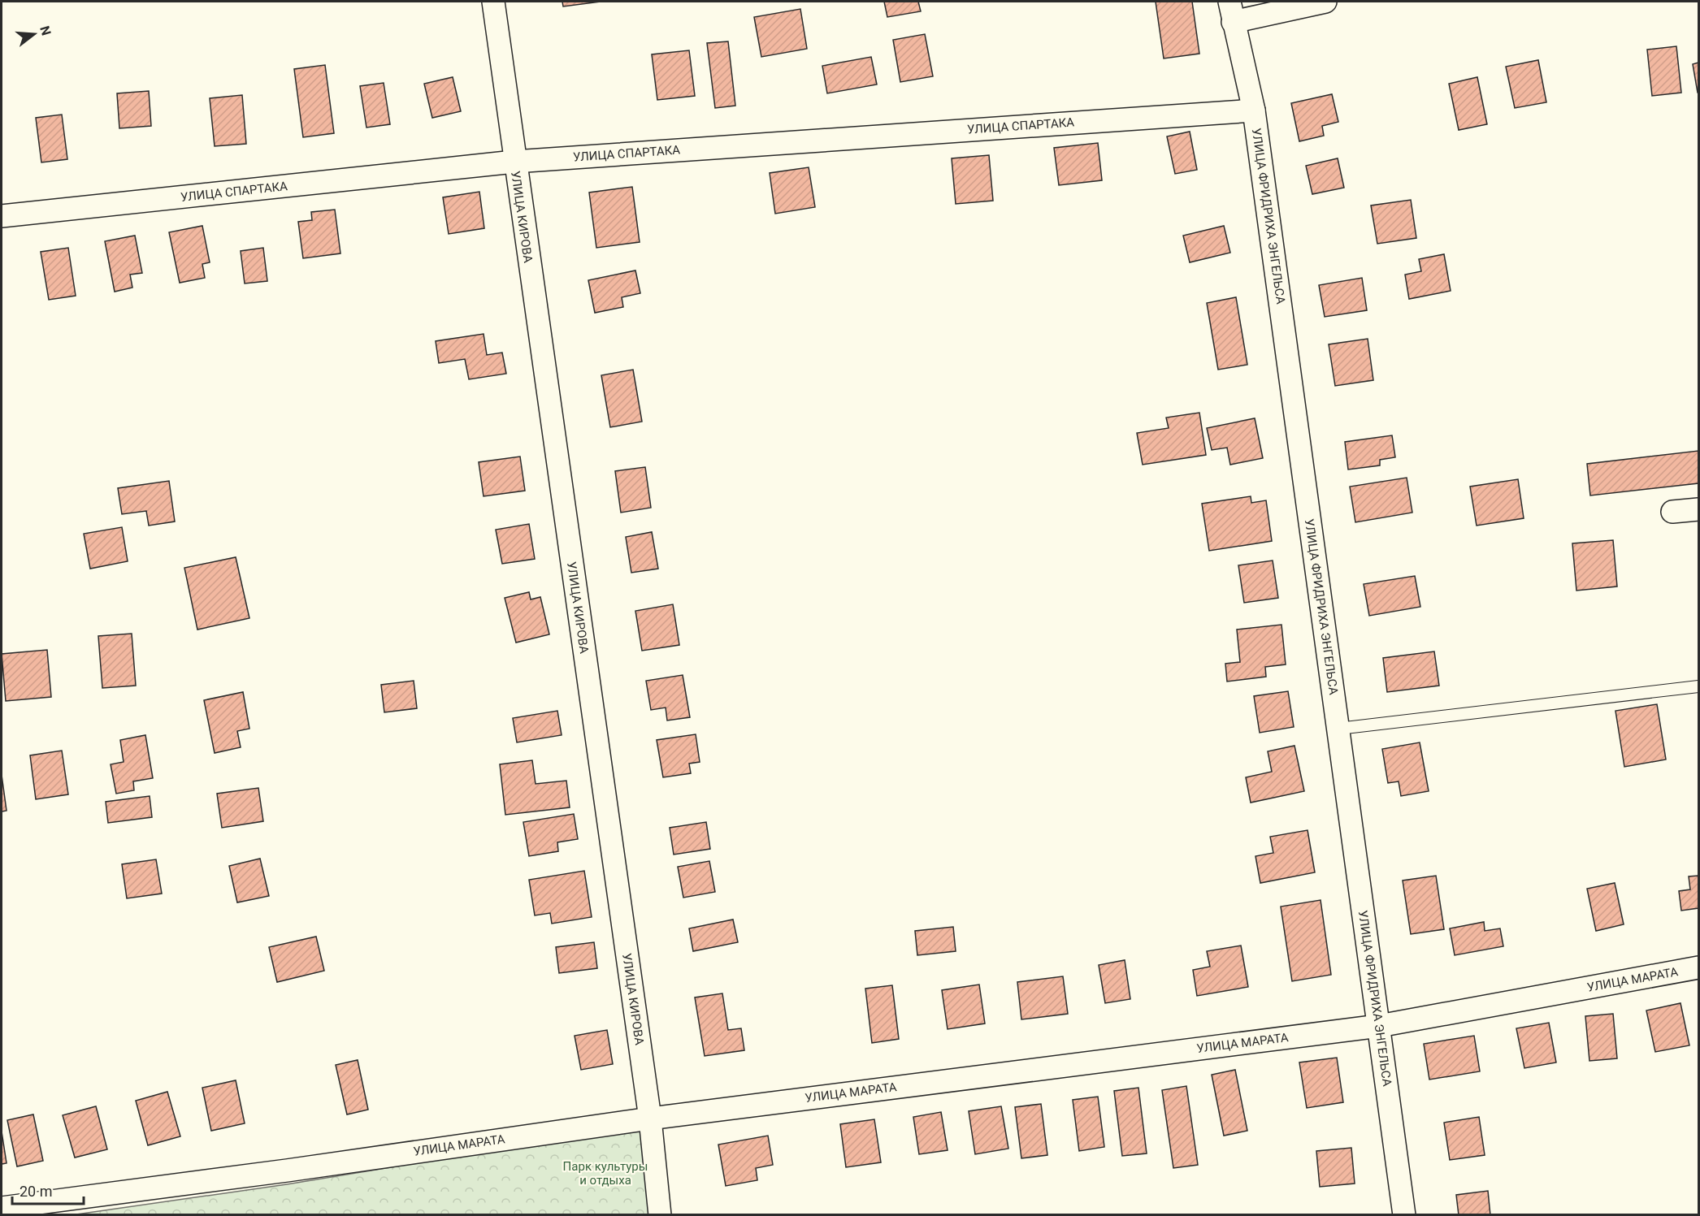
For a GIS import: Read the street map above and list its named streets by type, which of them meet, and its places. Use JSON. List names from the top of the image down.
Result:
{
  "streets": {
    "street": [
      "УЛИЦА СПАРТАКА",
      "УЛИЦА ФРИДРИХА ЭНГЕЛЬСА",
      "УЛИЦА КИРОВА",
      "УЛИЦА МАРАТА"
    ]
  },
  "crossings": [
    ["УЛИЦА СПАРТАКА", "УЛИЦА ФРИДРИХА ЭНГЕЛЬСА"],
    ["УЛИЦА СПАРТАКА", "УЛИЦА КИРОВА"],
    ["УЛИЦА ФРИДРИХА ЭНГЕЛЬСА", "УЛИЦА МАРАТА"],
    ["УЛИЦА КИРОВА", "УЛИЦА МАРАТА"]
  ],
  "parks": ["Парк культуры и отдыха"],
  "scale_bar": "20 m",
  "north": "right"
}
